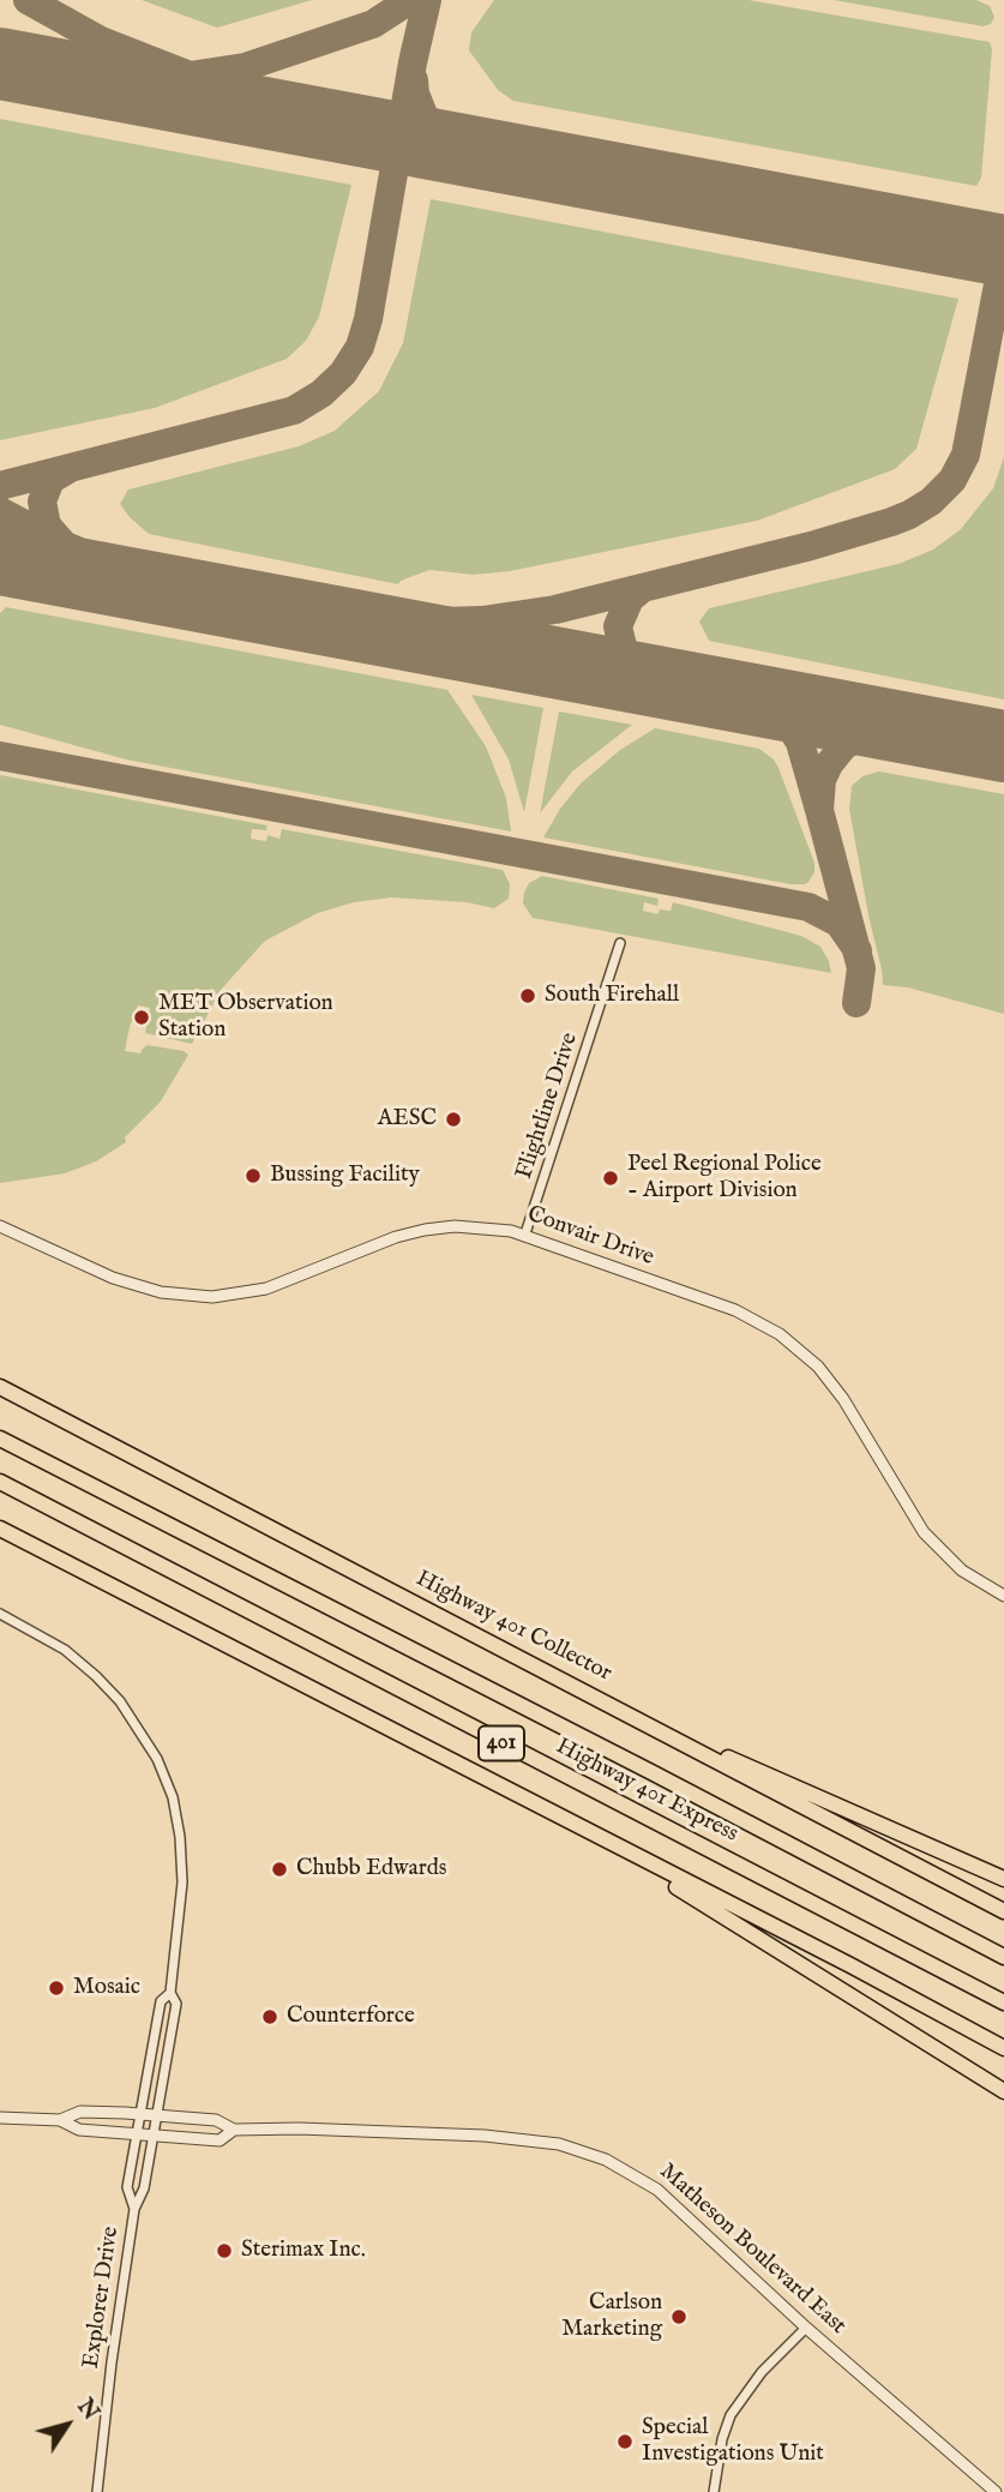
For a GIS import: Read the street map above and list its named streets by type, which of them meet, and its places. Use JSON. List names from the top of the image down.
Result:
{
  "streets": {
    "highway": ["Highway 401 Collector", "401", "Highway 401 Express"],
    "street": [
      "Flightline Drive",
      "Convair Drive",
      "Matheson Boulevard East",
      "Explorer Drive"
    ]
  },
  "crossings": [
    ["Flightline Drive", "Convair Drive"],
    ["Matheson Boulevard East", "Explorer Drive"]
  ],
  "places": [
    "South Firehall",
    "MET Observation Station",
    "AESC",
    "Bussing Facility",
    "Peel Regional Police - Airport Division",
    "Chubb Edwards",
    "Mosaic",
    "Counterforce",
    "Sterimax Inc.",
    "Carlson Marketing",
    "Special Investigations Unit"
  ],
  "north": "top right"
}
